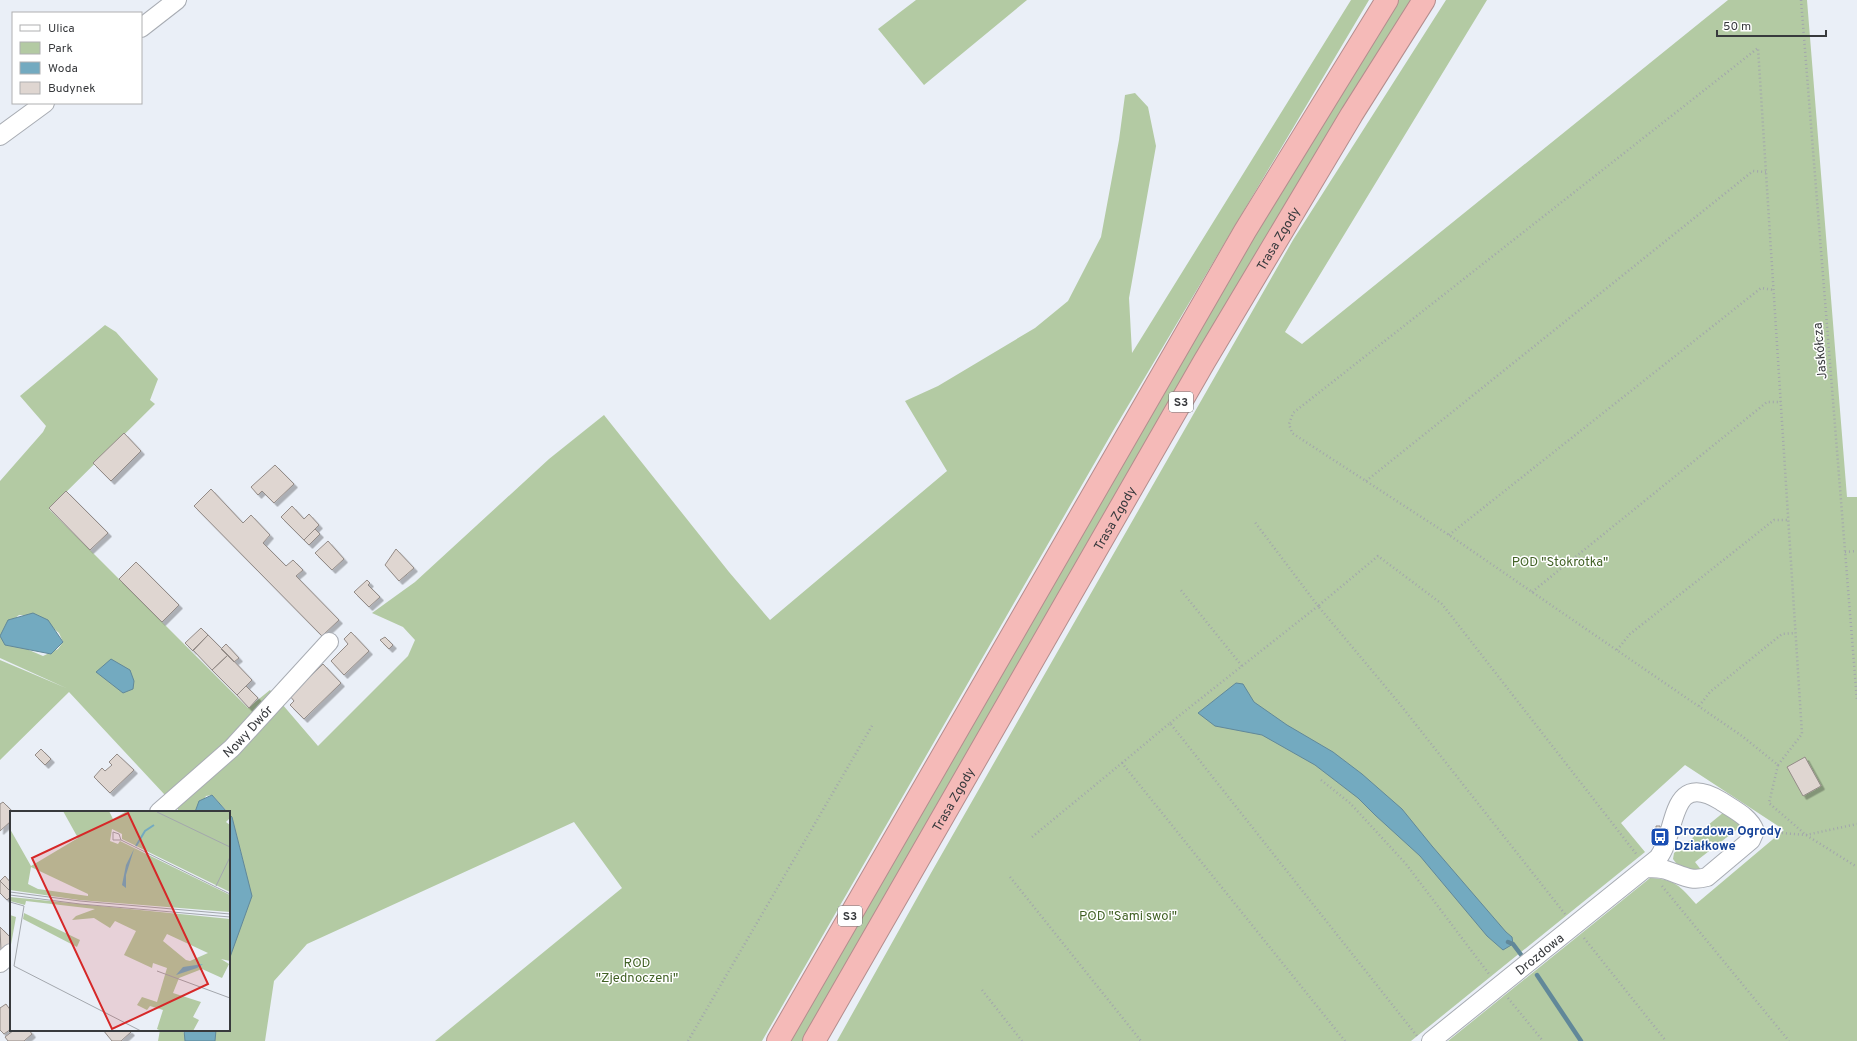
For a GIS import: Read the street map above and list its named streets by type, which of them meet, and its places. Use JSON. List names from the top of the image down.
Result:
{
  "streets": {
    "highway": ["Trasa Zgody", "S3"],
    "street": ["Nowy Dwór", "Drozdowa"],
    "path": ["Jaskółcza"]
  },
  "parks": ["POD \"Stokrotka\"", "POD \"Sami swoi\"", "ROD \"Zjednoczeni\""],
  "places": {
    "bus stop": ["Drozdowa Ogrody Działkowe"]
  },
  "legend": [
    "Ulica",
    "Park",
    "Woda",
    "Budynek"
  ],
  "scale_bar": "50 m"
}
